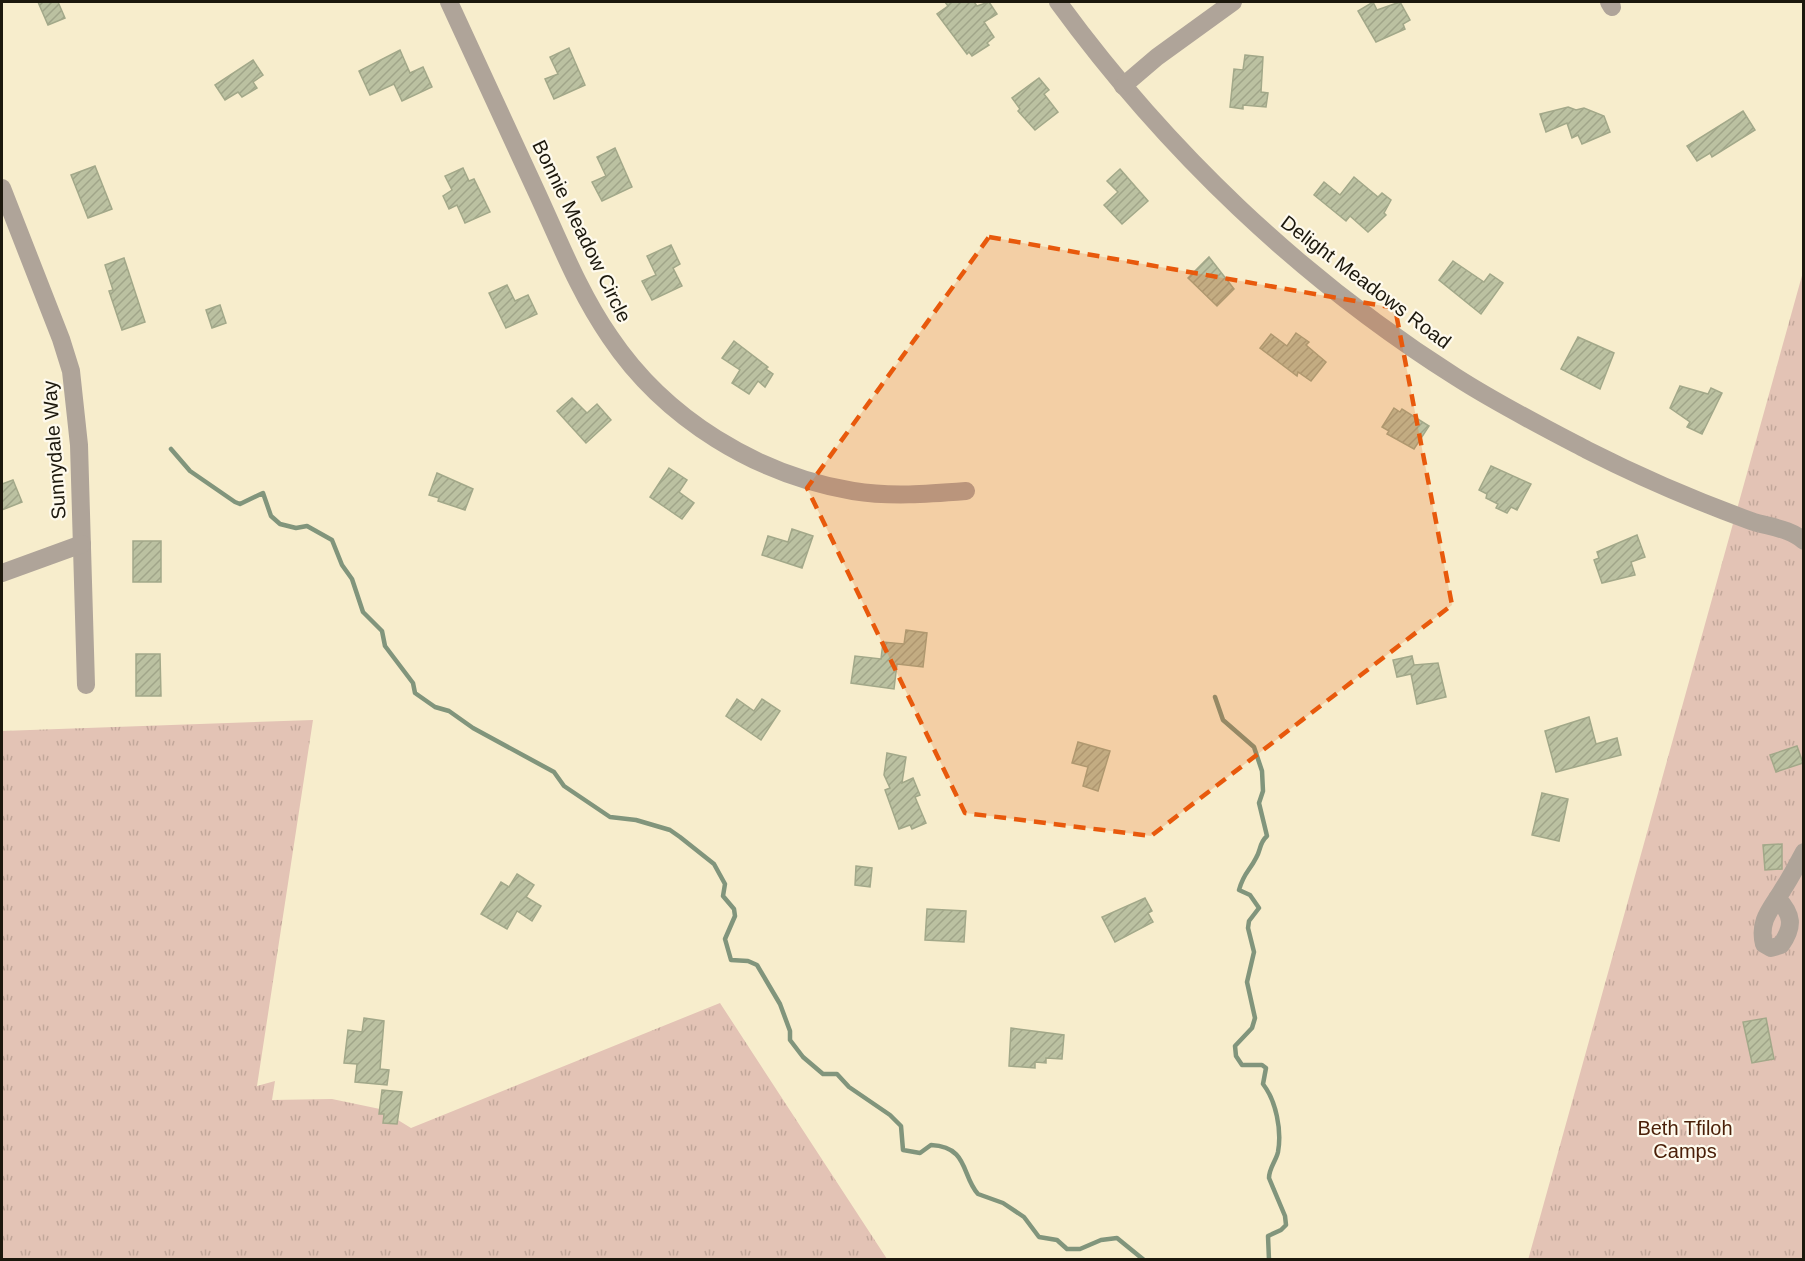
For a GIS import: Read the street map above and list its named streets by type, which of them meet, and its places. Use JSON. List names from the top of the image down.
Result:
{
  "streets": {
    "street": ["Bonnie Meadow Circle", "Delight Meadows Road", "Sunnydale Way"]
  },
  "parks": ["Beth Tfiloh Camps"]
}
